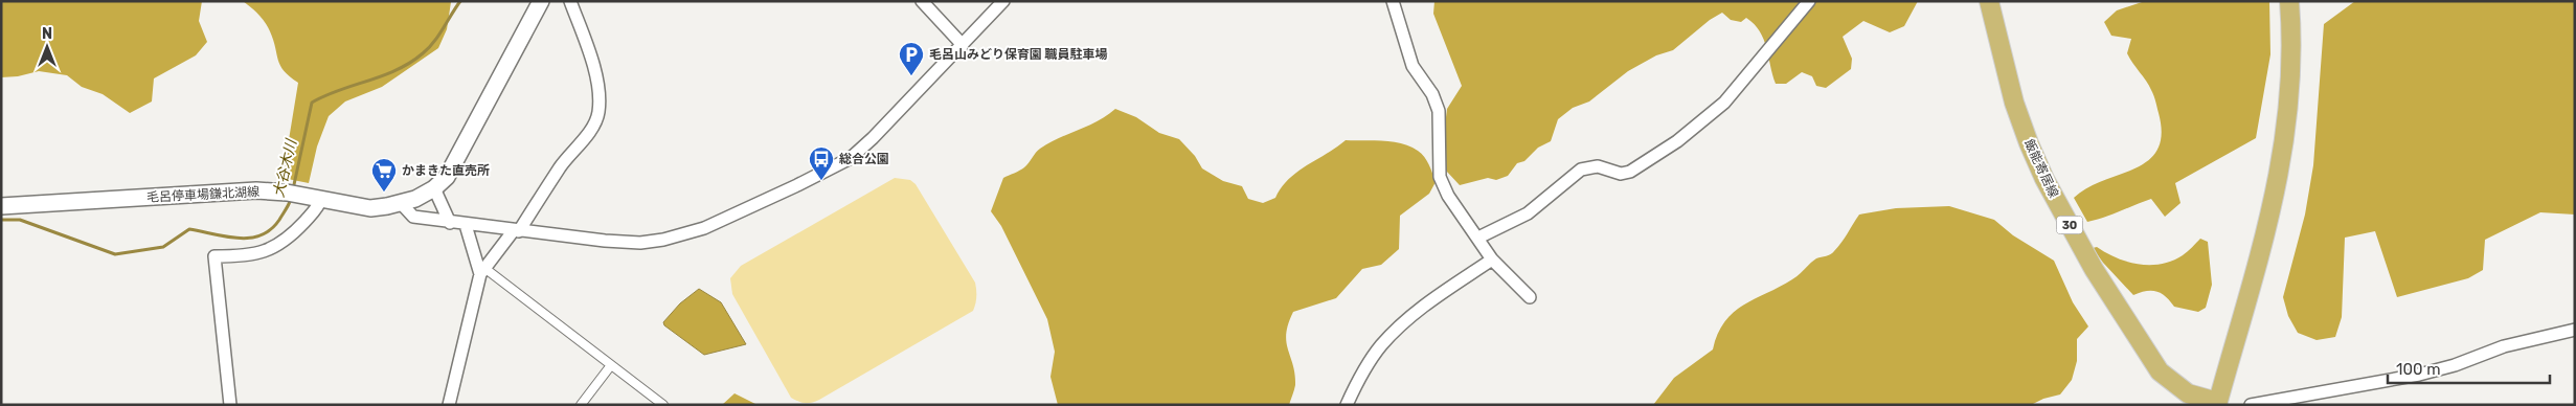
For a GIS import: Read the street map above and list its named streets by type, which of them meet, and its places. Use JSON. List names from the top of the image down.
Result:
{
  "streets": {
    "main road": ["飯能寄居線", "毛呂停車場鎌北湖線", "30"]
  },
  "water": ["大谷木川"],
  "places": {
    "parking": ["毛呂山みどり保育園 職員駐車場"],
    "bus stop": ["総合公園"],
    "supermarket": ["かまきた直売所"]
  },
  "scale_bar": "100 m",
  "north": "top"
}
